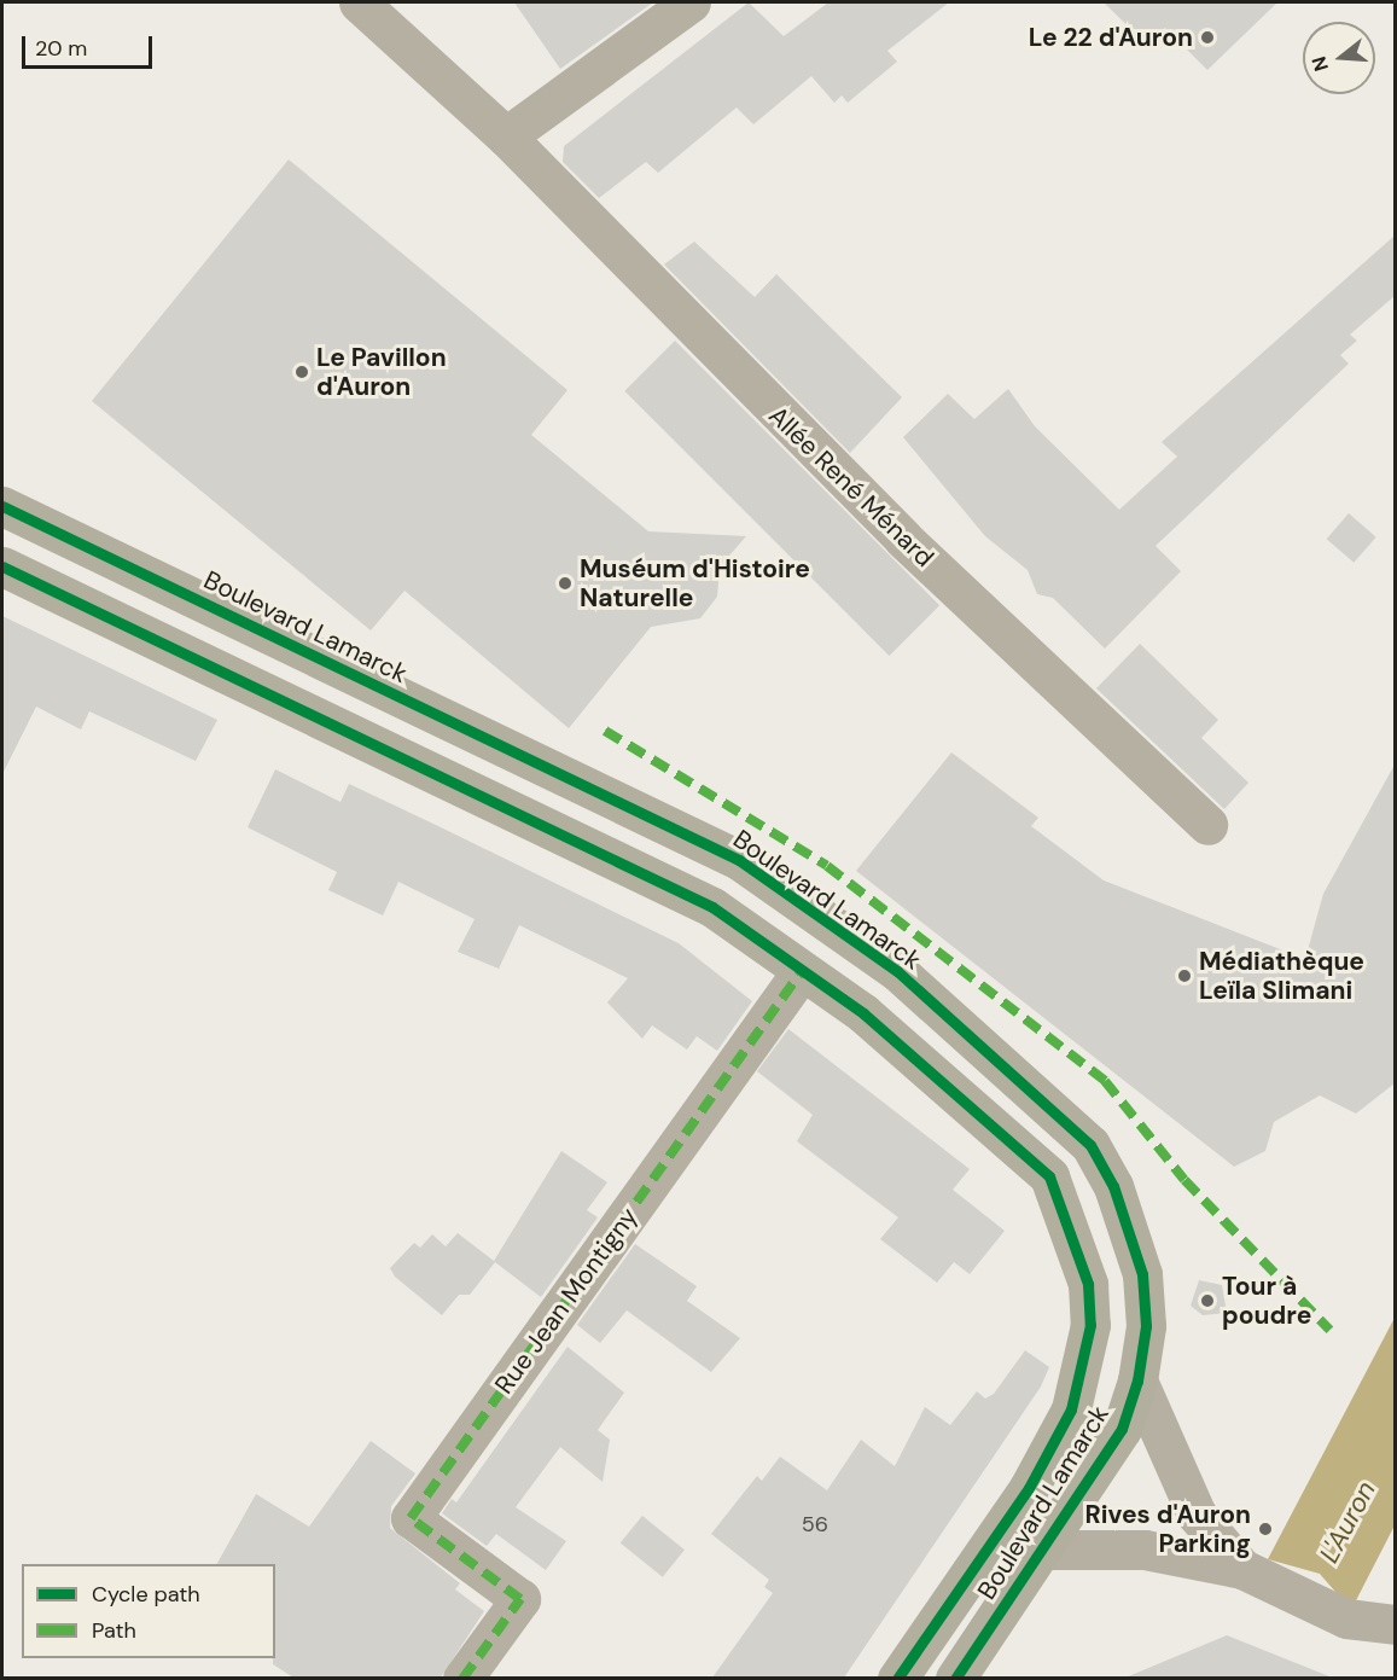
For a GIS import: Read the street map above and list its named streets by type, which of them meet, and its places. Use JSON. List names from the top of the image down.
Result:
{
  "streets": {
    "main road": ["Boulevard Lamarck"],
    "street": ["Allée René Ménard", "Rue Jean Montigny"]
  },
  "crossings": [
    ["Boulevard Lamarck", "Rue Jean Montigny"]
  ],
  "water": ["L'Auron"],
  "places": [
    "Le 22 d'Auron",
    "Le Pavillon d'Auron",
    "Muséum d'Histoire Naturelle",
    "Médiathèque Leïla Slimani",
    "Tour à poudre",
    "Rives d'Auron Parking"
  ],
  "house_numbers": ["56"],
  "legend": ["Cycle path", "Path"],
  "scale_bar": "20 m",
  "north": "left"
}
